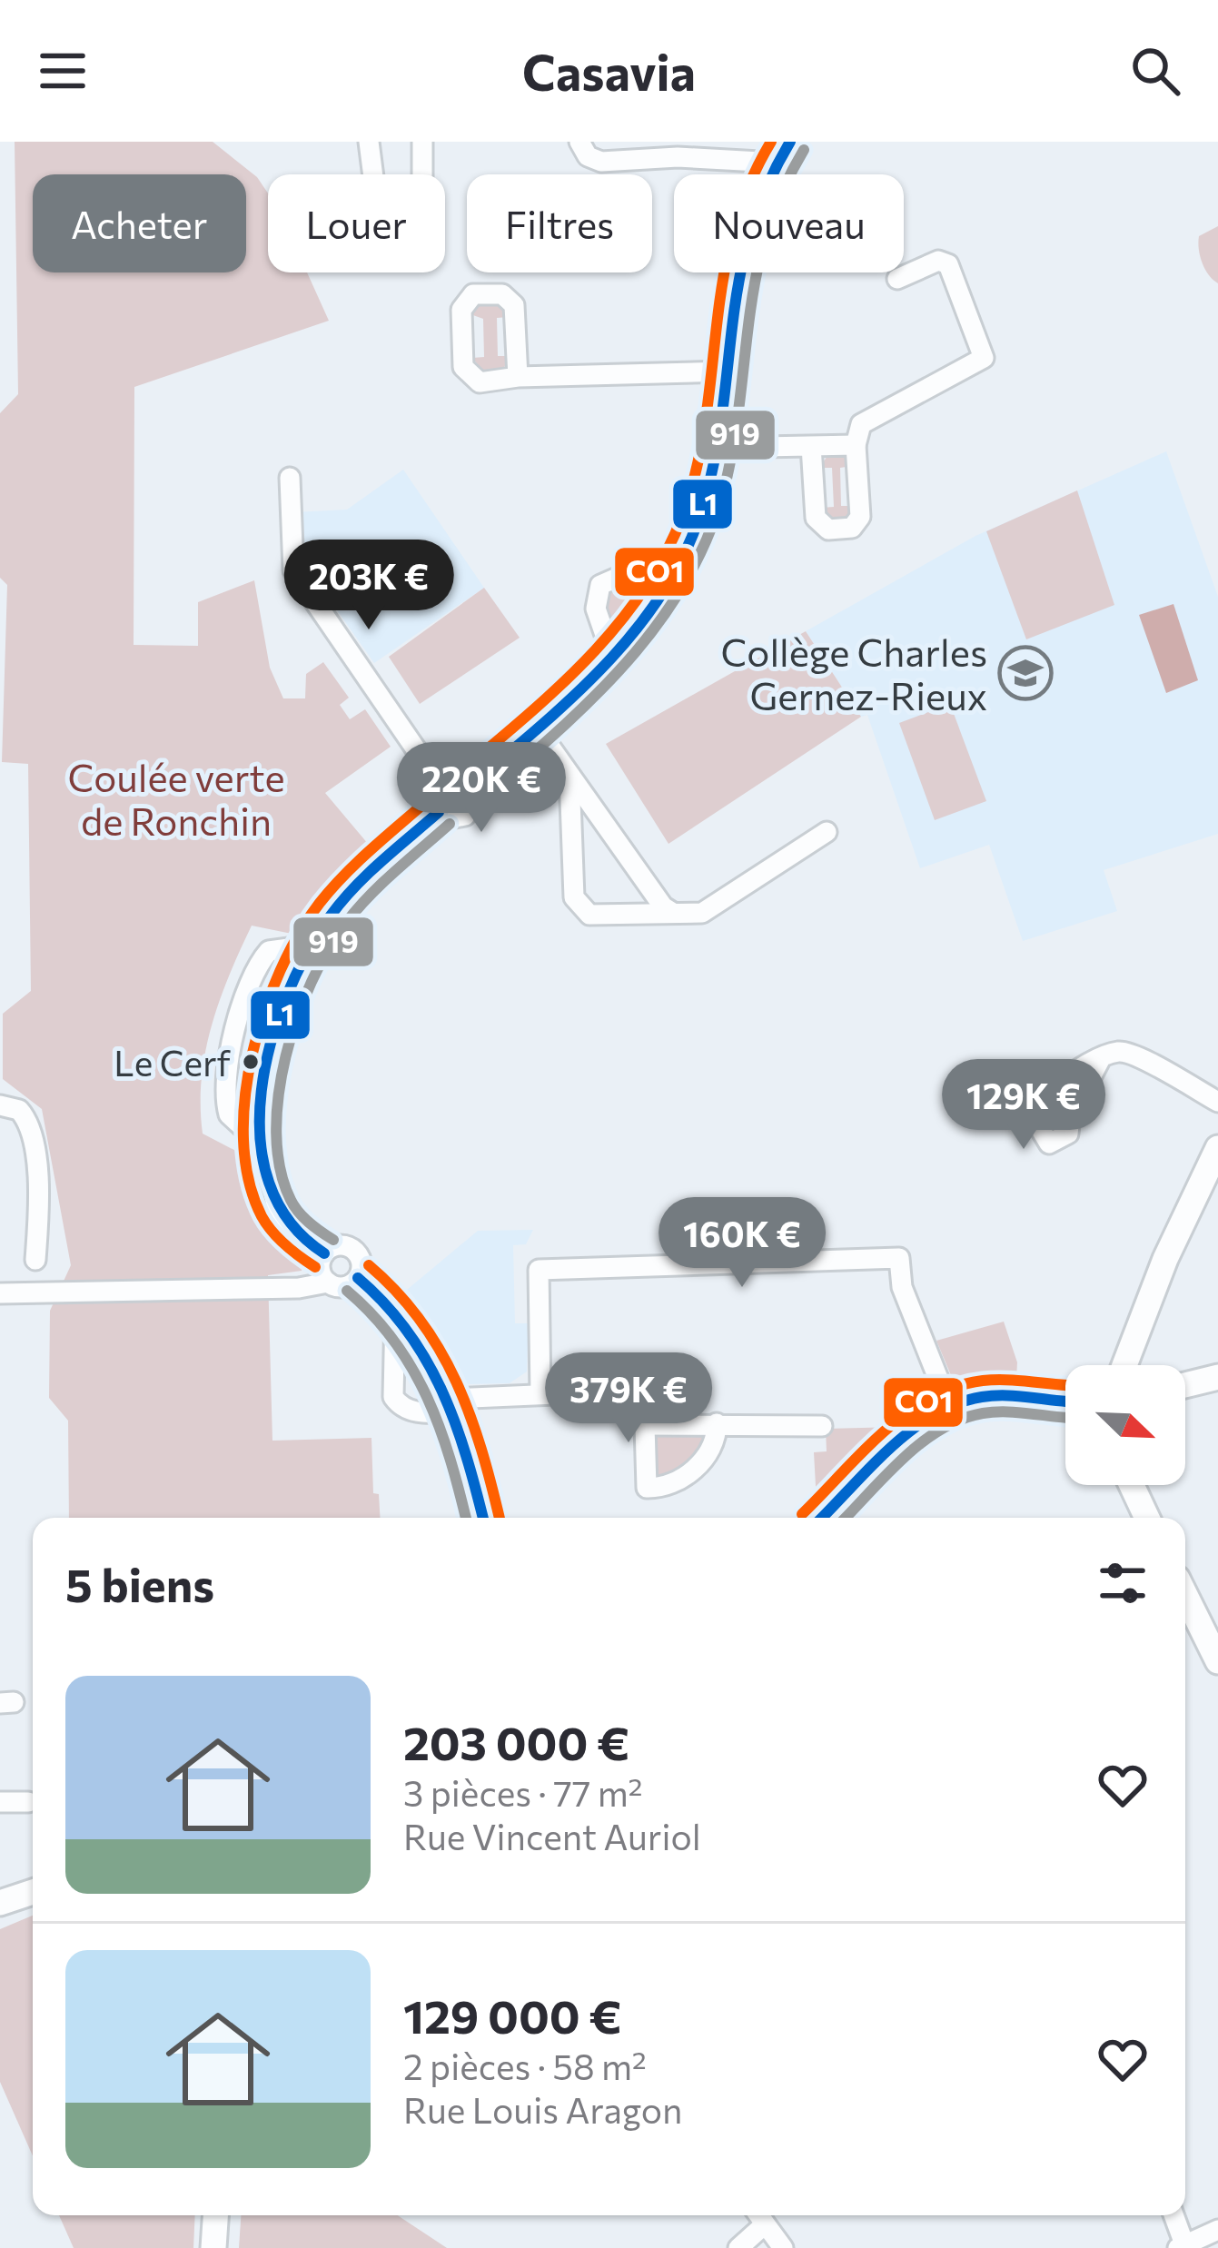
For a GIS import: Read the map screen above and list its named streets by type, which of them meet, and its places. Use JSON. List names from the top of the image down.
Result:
{
  "parks": ["Coulée verte de Ronchin"],
  "places": {
    "school or university": ["Collège Charles Gernez-Rieux"],
    "other": ["Le Cerf"]
  },
  "lines": ["transit line L1", "transit line CO1", "transit line 919"],
  "north": "bottom right",
  "page": {
    "header": "Casavia",
    "chip": [
      "Acheter",
      "Louer",
      "Filtres",
      "Nouveau"
    ],
    "price": [
      "203K €",
      "220K €",
      "129K €",
      "160K €",
      "379K €"
    ],
    "heading": "5 biens",
    "list": [
      {
        "name": "203 000 €",
        "note": "3 pièces · 77 m² · Rue Vincent Auriol"
      },
      {
        "name": "129 000 €",
        "note": "2 pièces · 58 m² · Rue Louis Aragon"
      }
    ]
  }
}
